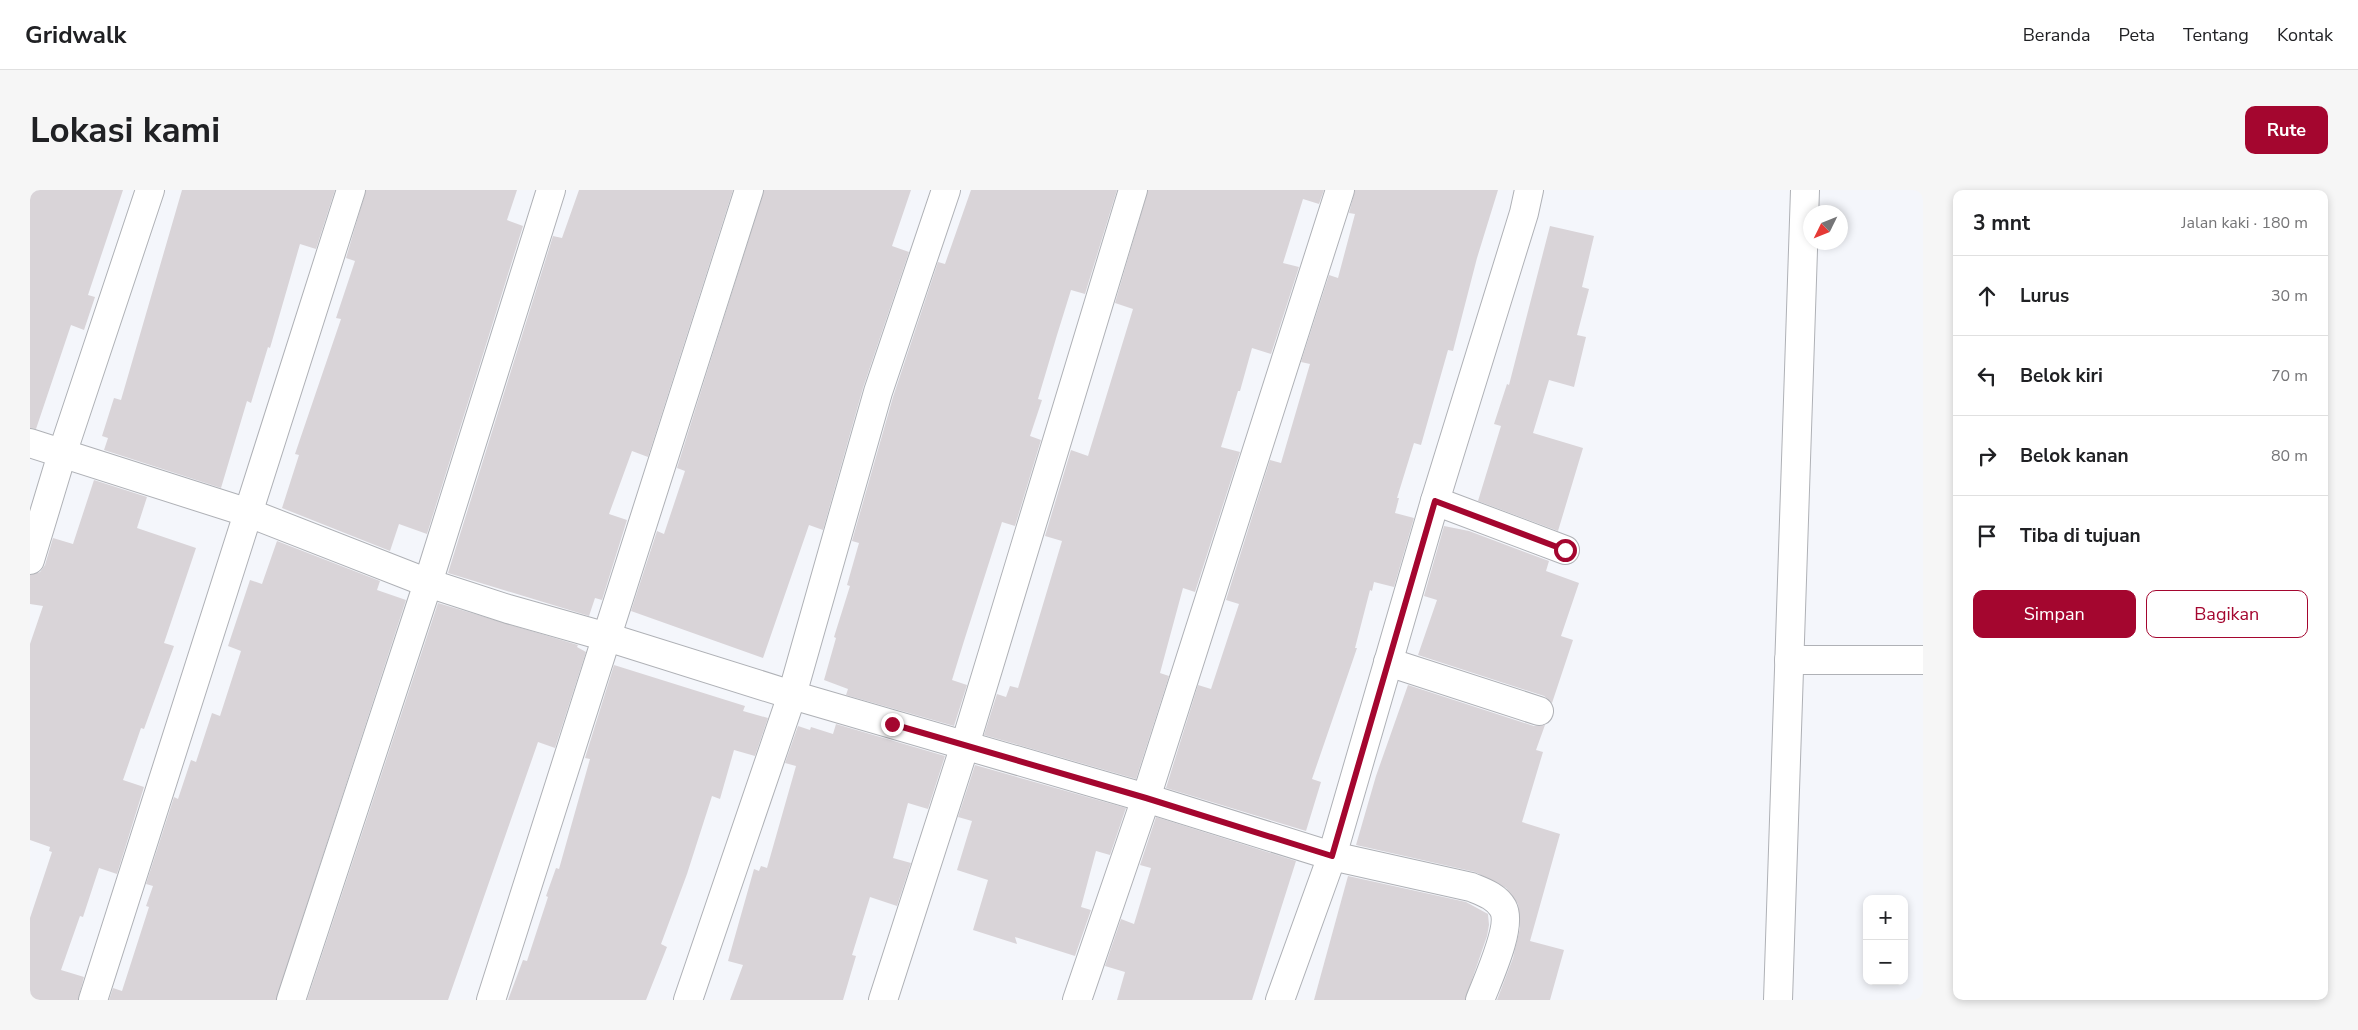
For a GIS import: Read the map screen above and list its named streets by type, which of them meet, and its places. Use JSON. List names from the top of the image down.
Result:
{
  "north": "bottom left",
  "page": {
    "header": "Gridwalk",
    "nav": [
      "Beranda",
      "Peta",
      "Tentang",
      "Kontak"
    ],
    "buttons": [
      "Rute",
      ["Simpan", "Bagikan"]
    ],
    "title": "Lokasi kami",
    "heading": ["3 mnt", "Jalan kaki · 180 m"],
    "list": [
      ["Lurus", "30 m"],
      ["Belok kiri", "70 m"],
      ["Belok kanan", "80 m"],
      "Tiba di tujuan"
    ],
    "map_buttons": ["+", "−"]
  }
}
